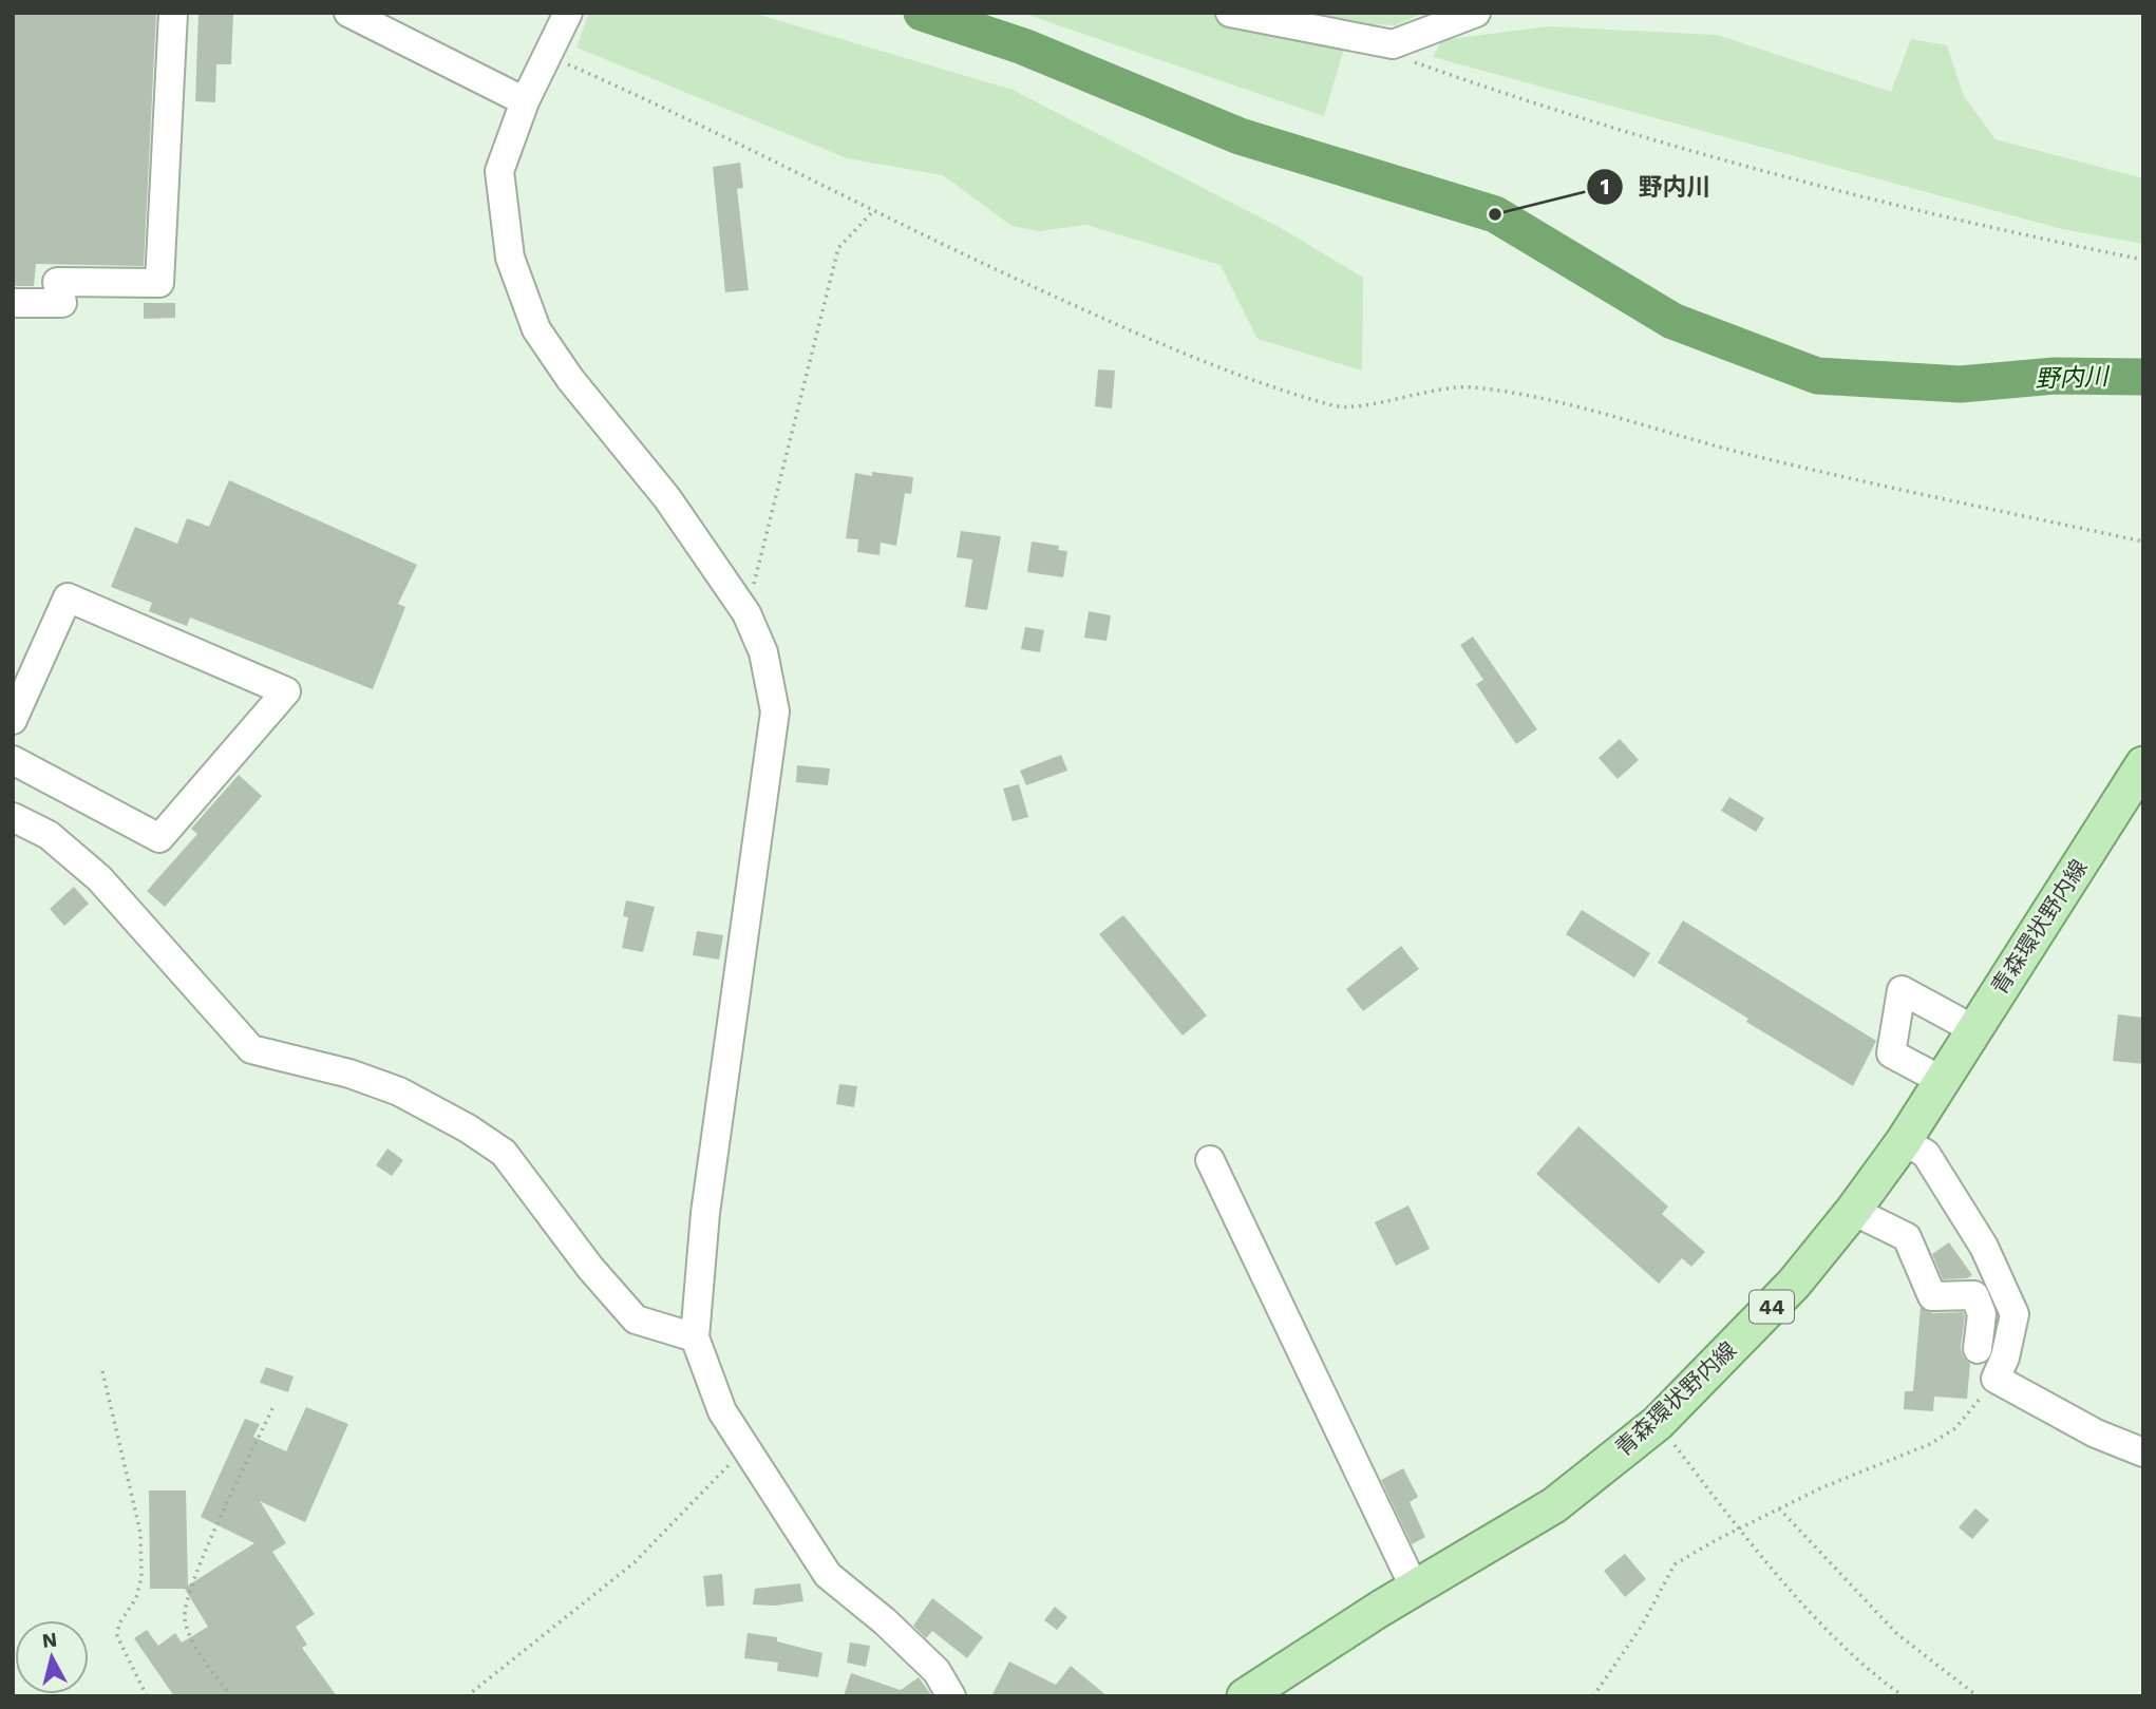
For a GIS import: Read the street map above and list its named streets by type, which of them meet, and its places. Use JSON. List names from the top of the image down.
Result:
{
  "streets": {
    "main road": ["青森環状野内線", "44"]
  },
  "water": ["野内川"],
  "places": ["野内川"],
  "north": "top"
}
